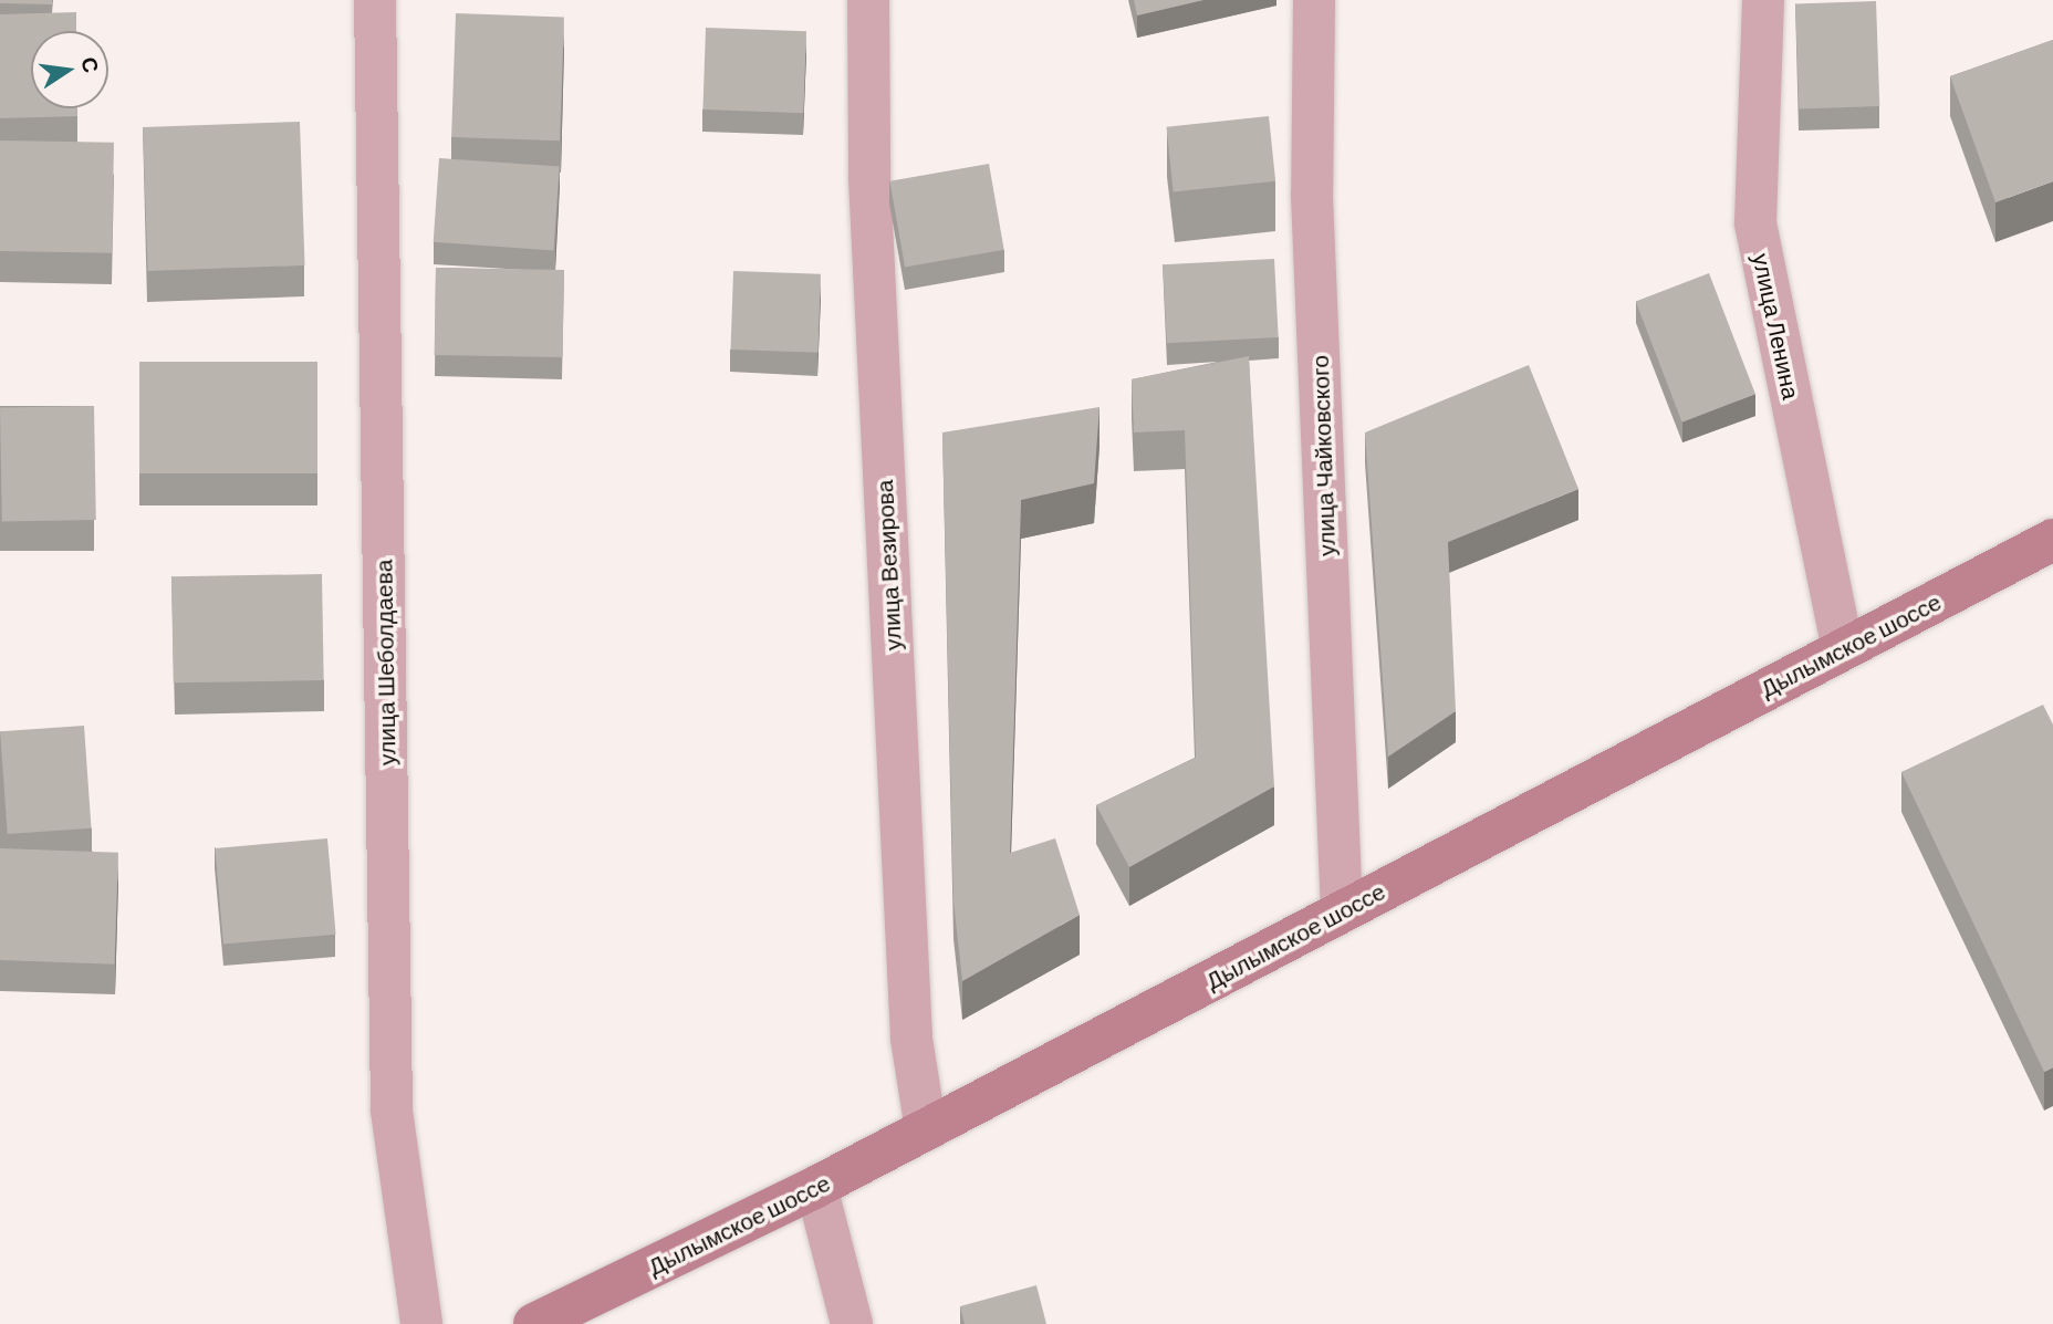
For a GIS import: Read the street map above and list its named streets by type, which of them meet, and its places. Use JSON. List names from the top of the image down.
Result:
{
  "streets": {
    "main road": ["Дылымское шоссе"],
    "street": [
      "улица Ленина",
      "улица Чайковского",
      "улица Везирова",
      "улица Шеболдаева"
    ]
  },
  "crossings": [
    ["улица Ленина", "Дылымское шоссе"],
    ["улица Чайковского", "Дылымское шоссе"],
    ["улица Везирова", "Дылымское шоссе"]
  ],
  "north": "right"
}
